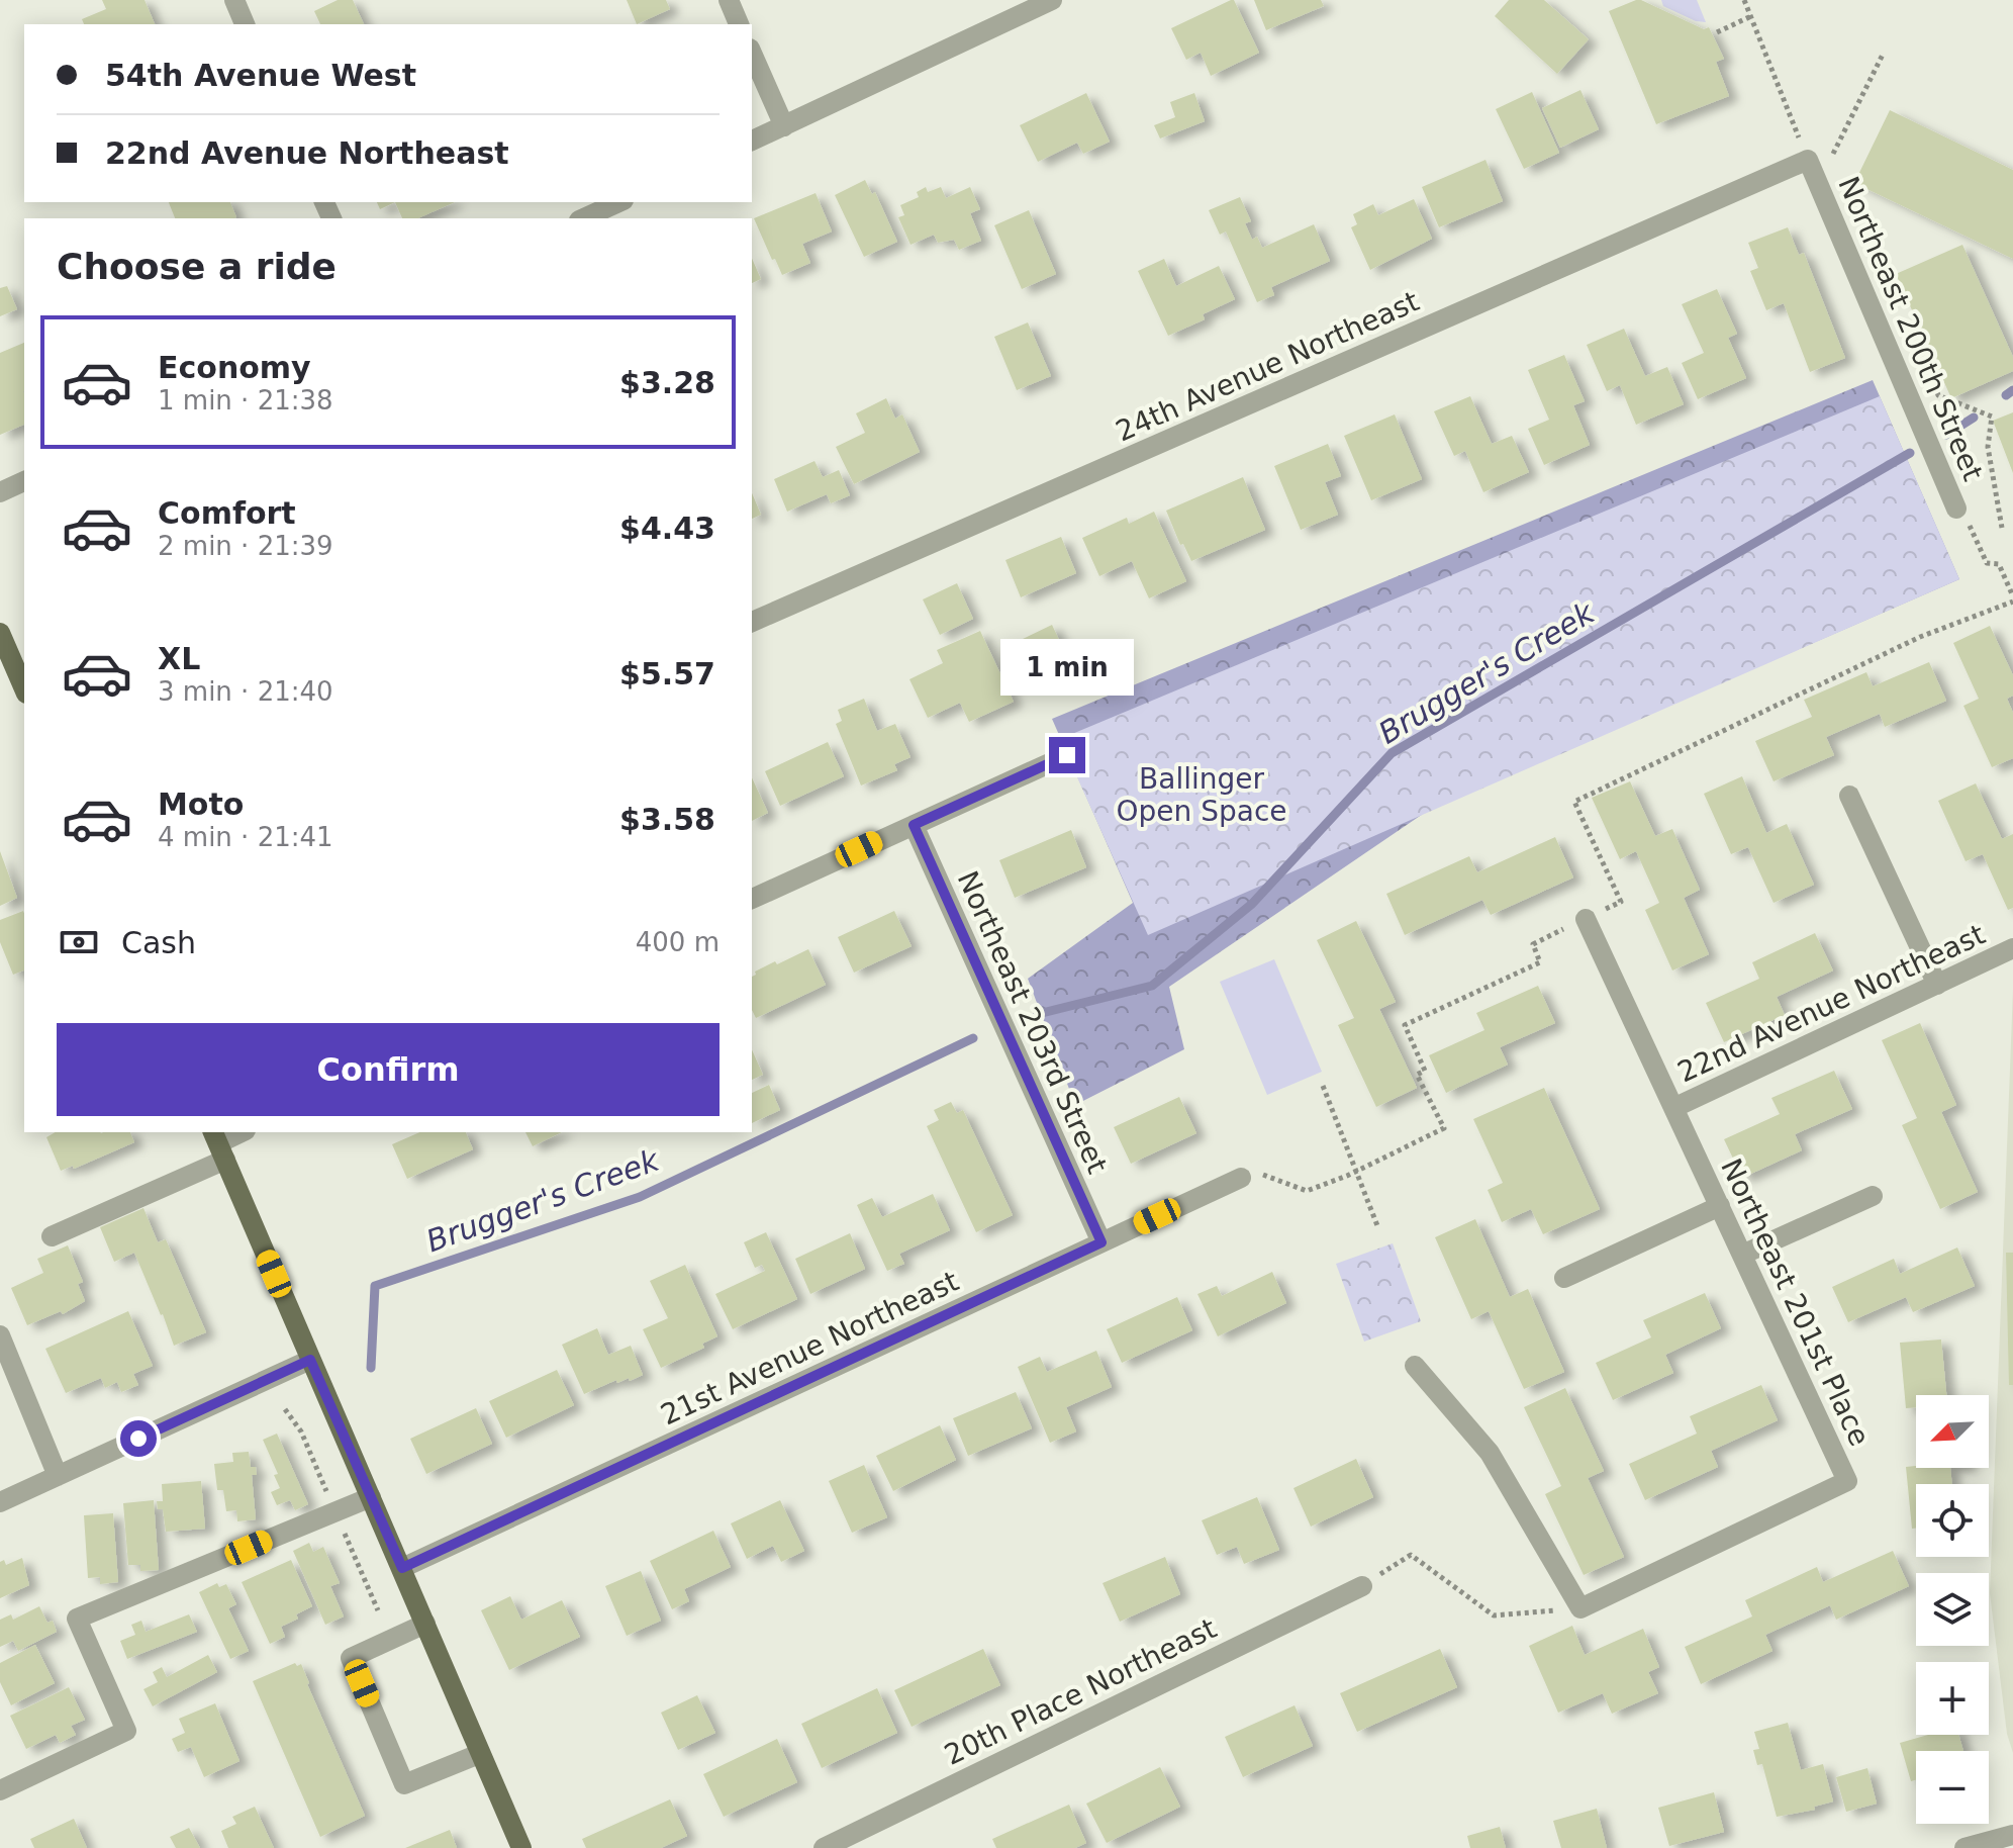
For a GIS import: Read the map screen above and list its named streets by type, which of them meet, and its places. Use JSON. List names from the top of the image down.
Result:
{
  "streets": {
    "street": [
      "Northeast 200th Street",
      "24th Avenue Northeast",
      "22nd Avenue Northeast",
      "Northeast 203rd Street",
      "Northeast 201st Place",
      "21st Avenue Northeast",
      "20th Place Northeast"
    ]
  },
  "crossings": [
    ["Northeast 200th Street", "24th Avenue Northeast"],
    ["22nd Avenue Northeast", "Northeast 201st Place"],
    ["Northeast 203rd Street", "21st Avenue Northeast"]
  ],
  "water": ["Brugger's Creek"],
  "parks": ["Ballinger Open Space"],
  "north": "bottom left",
  "page": {
    "banner": ["54th Avenue West", "22nd Avenue Northeast"],
    "heading": "Choose a ride",
    "list": [
      {
        "name": "Economy",
        "note": "1 min · 21:38",
        "value": "$3.28"
      },
      {
        "name": "Comfort",
        "note": "2 min · 21:39",
        "value": "$4.43"
      },
      {
        "name": "XL",
        "note": "3 min · 21:40",
        "value": "$5.57"
      },
      {
        "name": "Moto",
        "note": "4 min · 21:41",
        "value": "$3.58"
      }
    ],
    "bubble": "1 min",
    "pay": ["Cash", "400 m"],
    "buttons": "Confirm",
    "map_buttons": ["+", "−"]
  }
}
